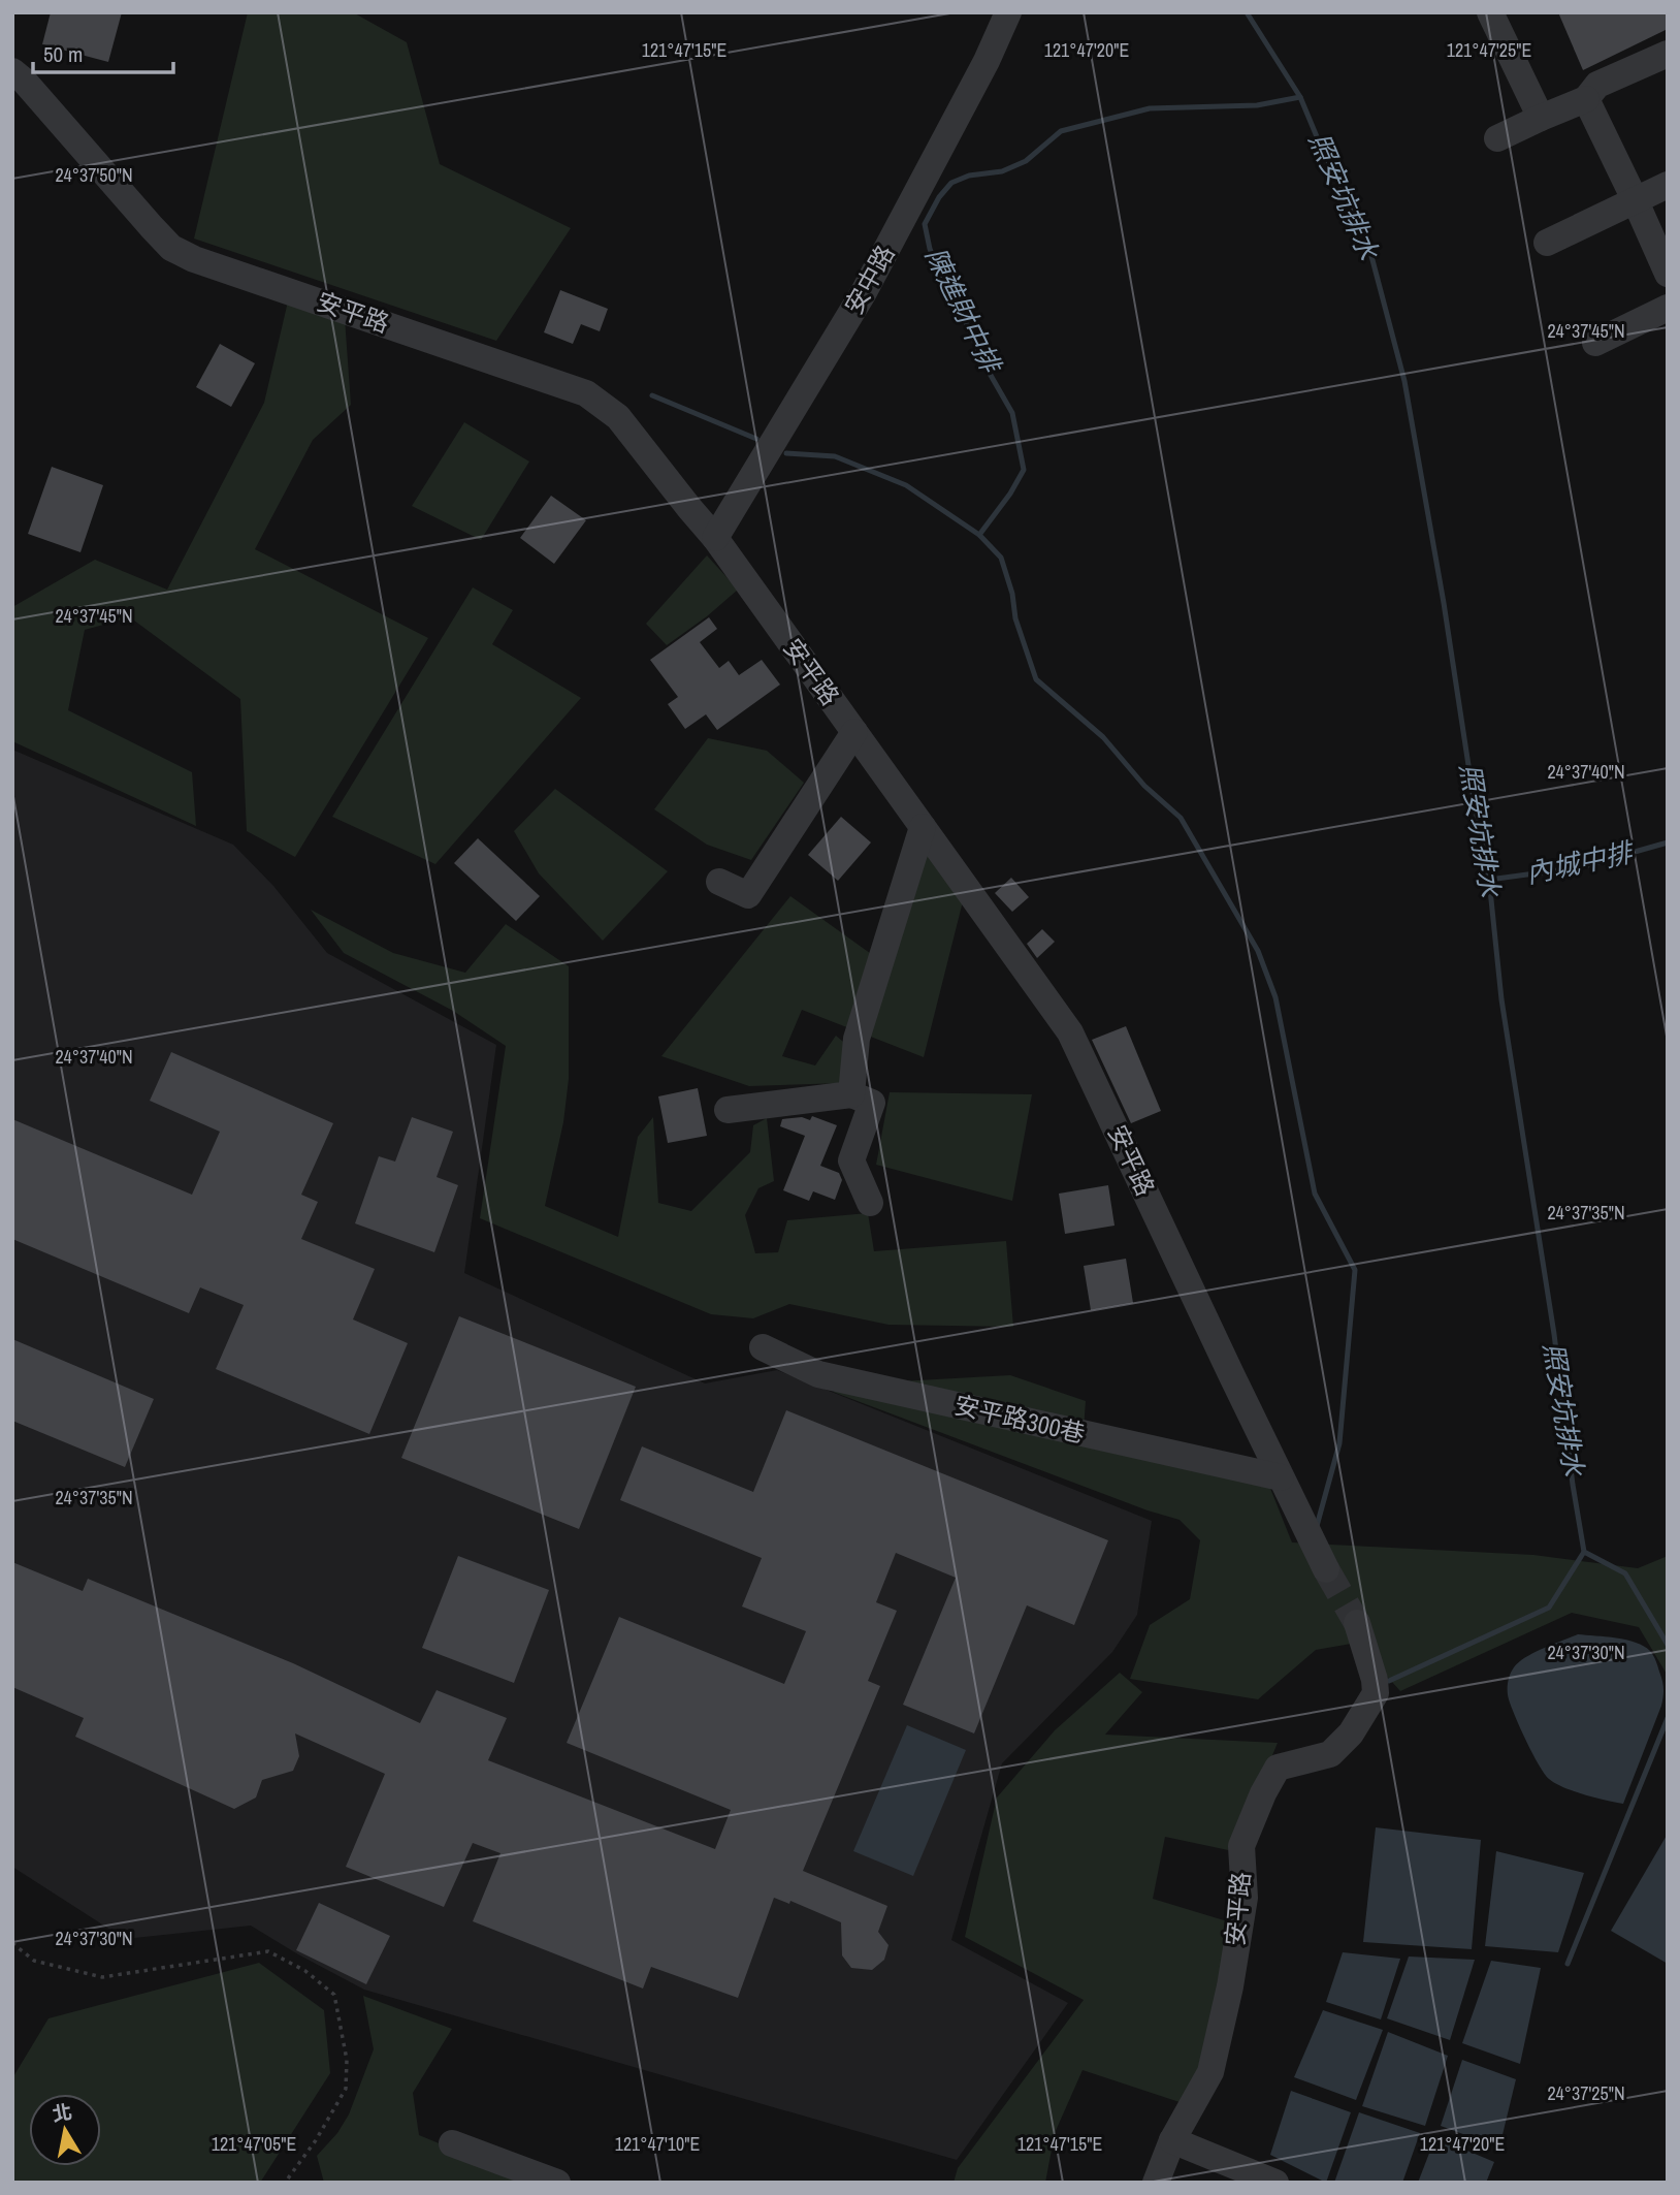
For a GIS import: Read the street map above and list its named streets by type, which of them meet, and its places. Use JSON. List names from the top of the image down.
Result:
{
  "streets": {
    "street": ["安中路", "安平路", "安平路300巷"]
  },
  "crossings": [
    ["安中路", "安平路"],
    ["安平路", "安平路300巷"]
  ],
  "water": ["照安坑排水", "陳進財中排", "內城中排"],
  "scale_bar": "50 m",
  "north": "top",
  "coordinates": [
    "121°47'25\"E",
    "121°47'15\"E",
    "121°47'20\"E",
    "24°37'50\"N",
    "24°37'45\"N",
    "24°37'40\"N",
    "24°37'35\"N",
    "24°37'30\"N",
    "24°37'25\"N",
    "121°47'05\"E",
    "121°47'10\"E"
  ]
}
